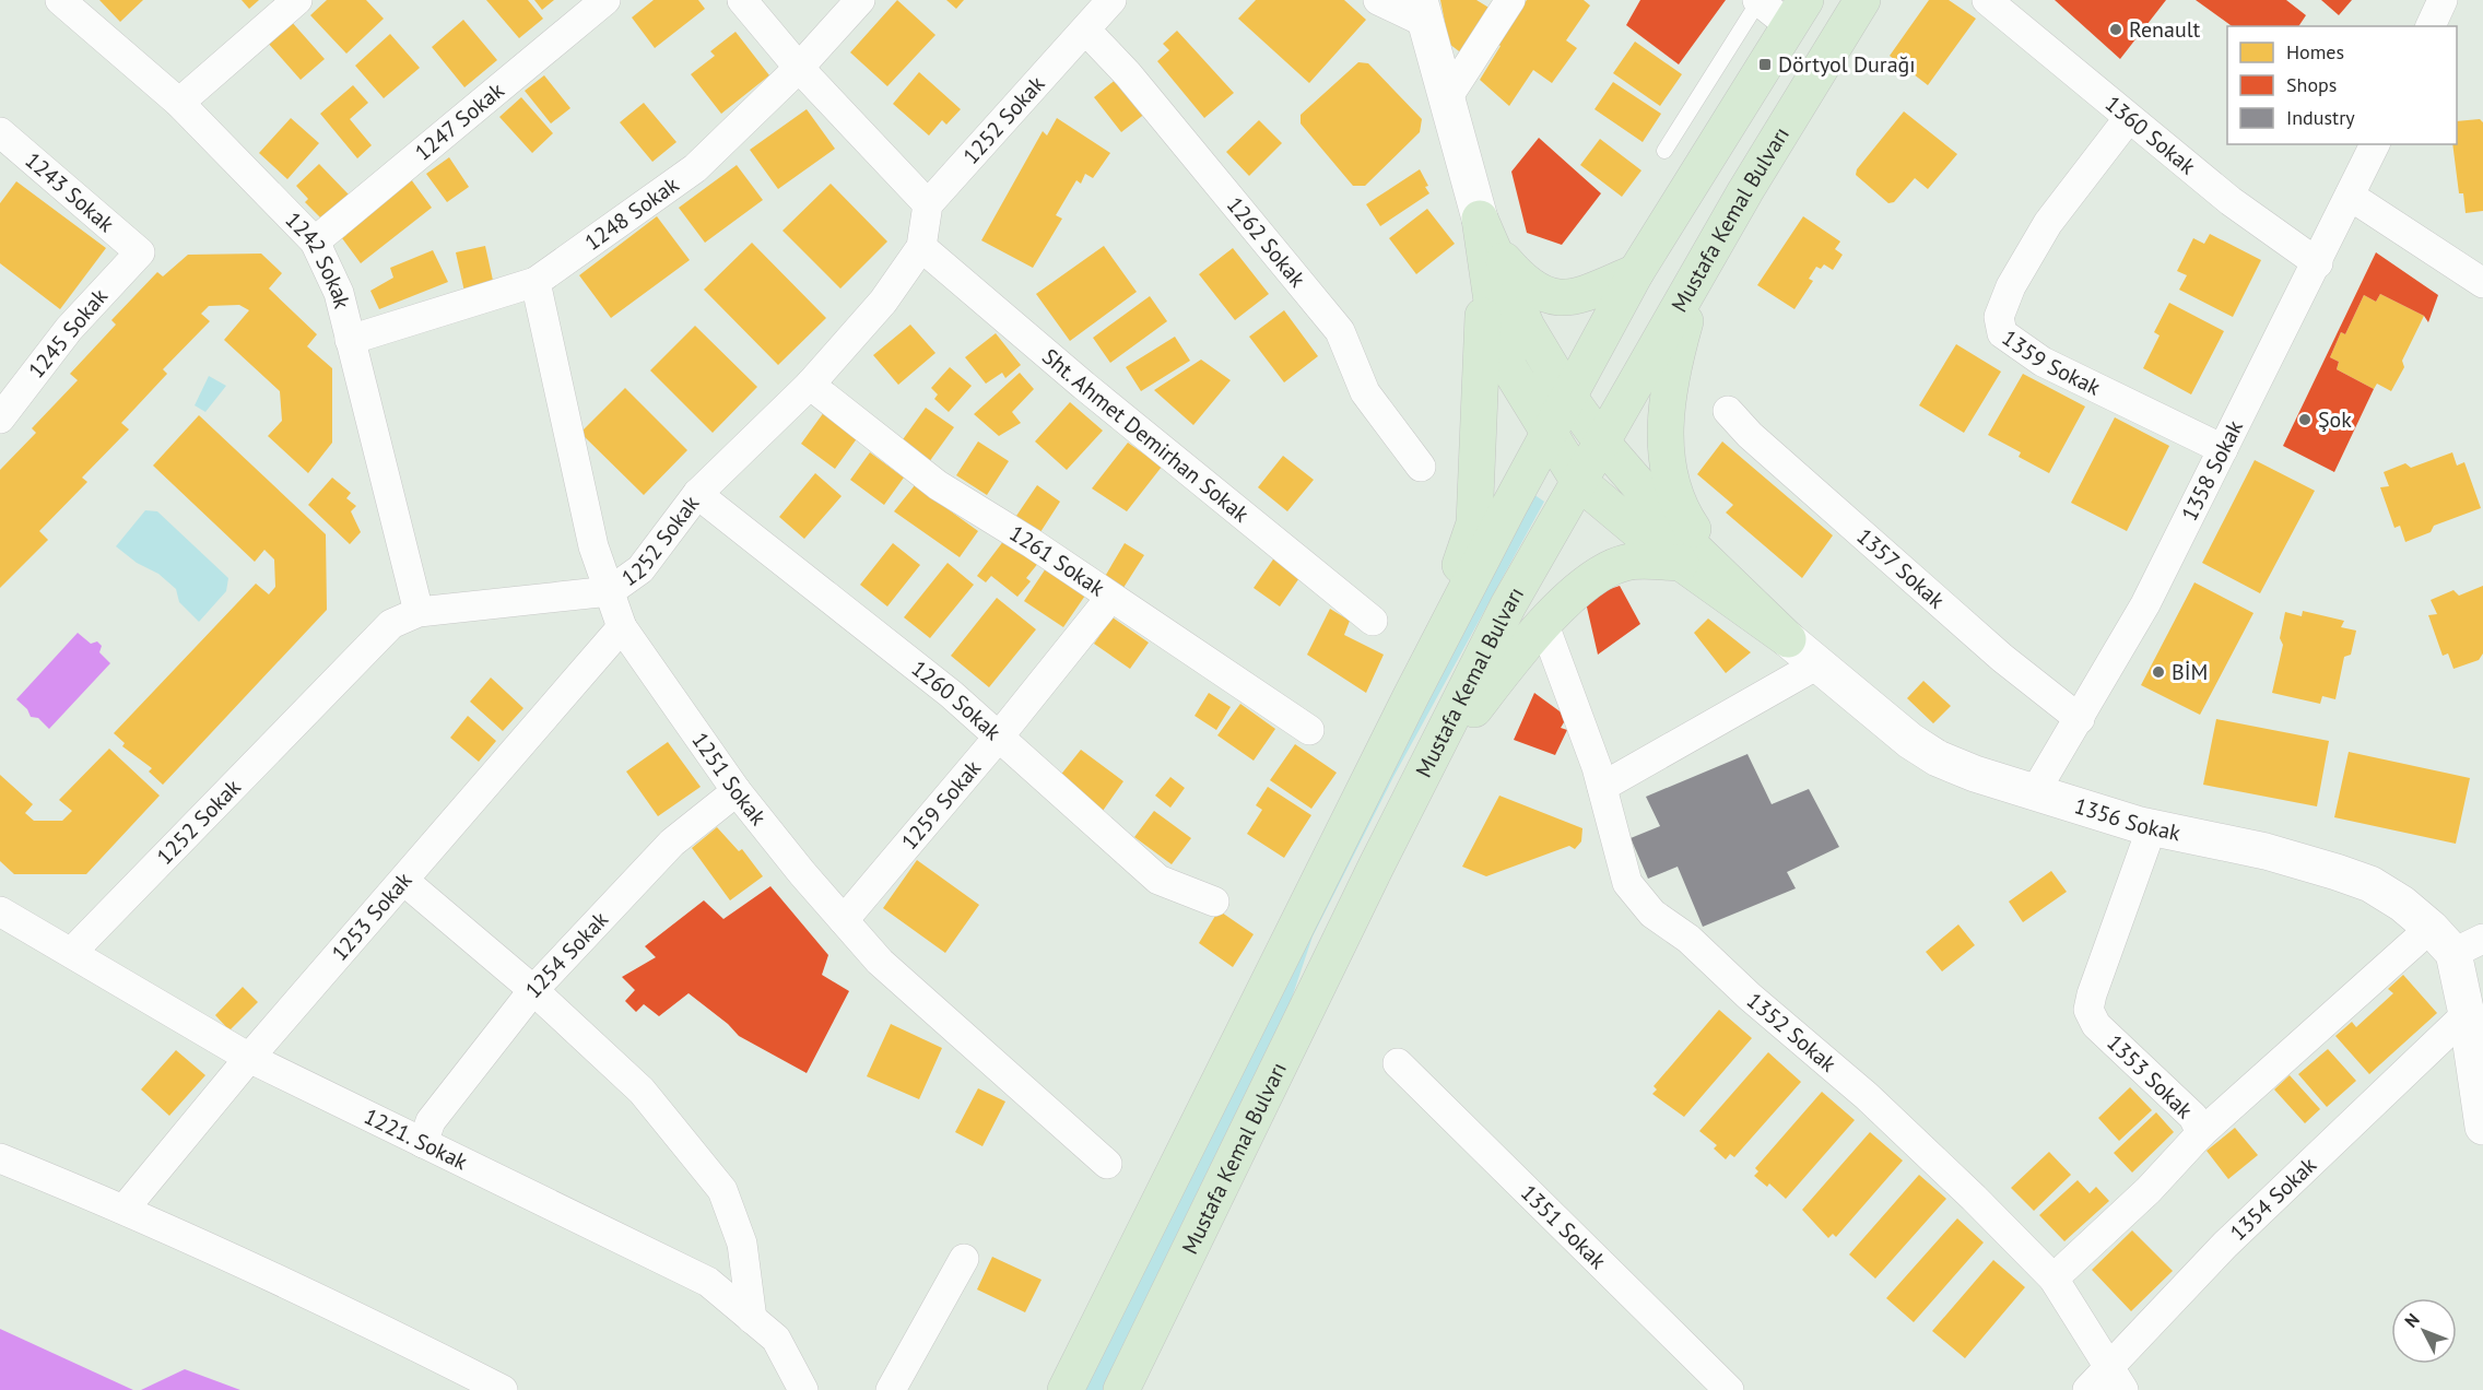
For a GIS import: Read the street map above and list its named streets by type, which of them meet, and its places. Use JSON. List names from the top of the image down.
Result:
{
  "streets": {
    "highway": ["Mustafa Kemal Bulvarı"],
    "street": [
      "1252 Sokak",
      "1247 Sokak",
      "1360 Sokak",
      "1243 Sokak",
      "1248 Sokak",
      "1262 Sokak",
      "1242 Sokak",
      "1245 Sokak",
      "1359 Sokak",
      "Sht. Ahmet Demirhan Sokak",
      "1358 Sokak",
      "1261 Sokak",
      "1357 Sokak",
      "1260 Sokak",
      "1251 Sokak",
      "1259 Sokak",
      "1356 Sokak",
      "1253 Sokak",
      "1254 Sokak",
      "1352 Sokak",
      "1353 Sokak",
      "1221. Sokak",
      "1354 Sokak",
      "1351 Sokak"
    ]
  },
  "crossings": [
    ["1252 Sokak", "1262 Sokak"],
    ["1252 Sokak", "1242 Sokak"],
    ["1252 Sokak", "Sht. Ahmet Demirhan Sokak"],
    ["1252 Sokak", "1261 Sokak"],
    ["1252 Sokak", "1260 Sokak"],
    ["1252 Sokak", "1251 Sokak"],
    ["1252 Sokak", "1221. Sokak"],
    ["1247 Sokak", "1242 Sokak"],
    ["1360 Sokak", "1359 Sokak"],
    ["1360 Sokak", "1358 Sokak"],
    ["1243 Sokak", "1245 Sokak"],
    ["1248 Sokak", "1242 Sokak"],
    ["1248 Sokak", "1251 Sokak"],
    ["1359 Sokak", "1358 Sokak"],
    ["1358 Sokak", "1357 Sokak"],
    ["1358 Sokak", "1356 Sokak"],
    ["1261 Sokak", "1259 Sokak"],
    ["1260 Sokak", "1259 Sokak"],
    ["1251 Sokak", "1259 Sokak"],
    ["1251 Sokak", "1253 Sokak"],
    ["1251 Sokak", "1254 Sokak"],
    ["1356 Sokak", "1353 Sokak"],
    ["1253 Sokak", "1221. Sokak"],
    ["1254 Sokak", "1221. Sokak"],
    ["1352 Sokak", "1353 Sokak"],
    ["1352 Sokak", "1354 Sokak"]
  ],
  "places": {
    "other": ["Renault", "Şok", "BİM"],
    "transit": ["Dörtyol Durağı"]
  },
  "legend": ["Homes", "Shops", "Industry"],
  "north": "top left"
}
